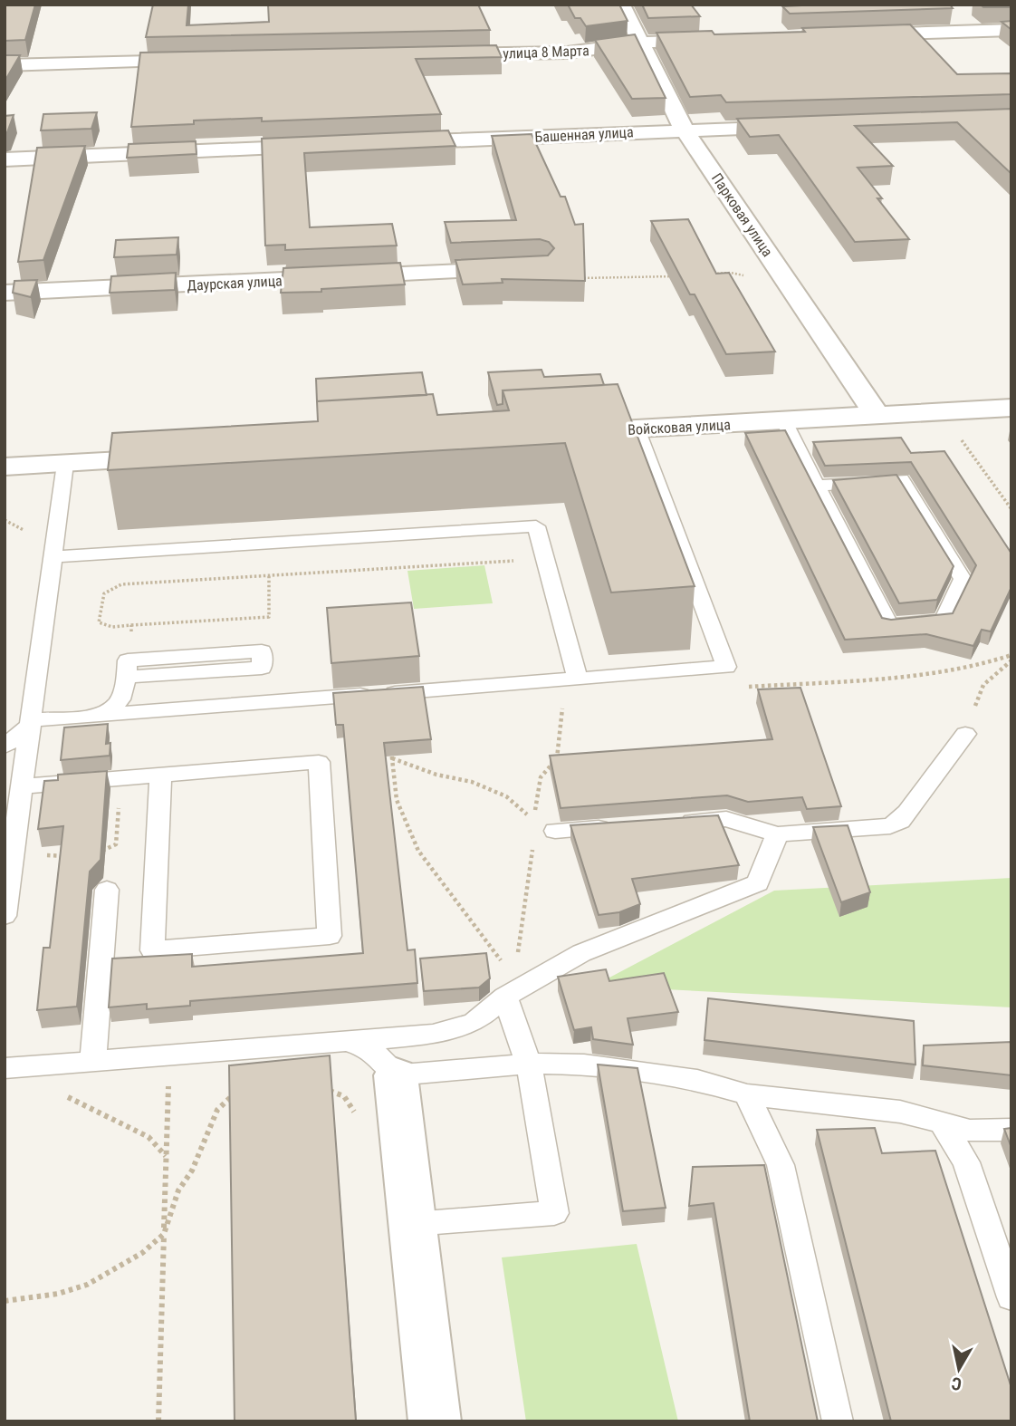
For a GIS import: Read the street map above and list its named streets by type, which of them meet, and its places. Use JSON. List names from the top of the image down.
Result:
{
  "streets": {
    "street": [
      "улица 8 Марта",
      "Башенная улица",
      "Парковая улица",
      "Даурская улица",
      "Войсковая улица"
    ]
  },
  "crossings": [
    ["улица 8 Марта", "Парковая улица"],
    ["Башенная улица", "Парковая улица"],
    ["Парковая улица", "Войсковая улица"]
  ],
  "north": "bottom"
}
